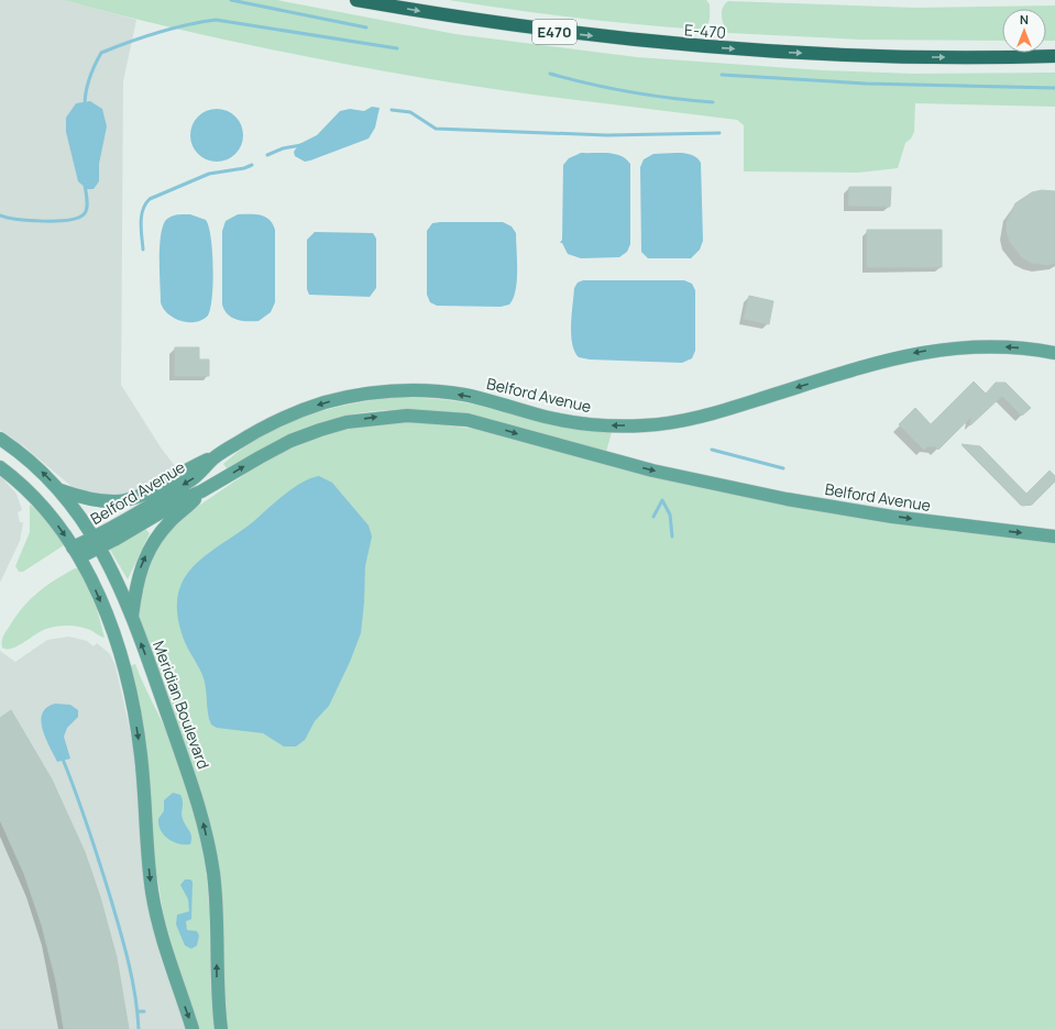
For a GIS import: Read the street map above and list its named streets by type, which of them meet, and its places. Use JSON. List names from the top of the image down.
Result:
{
  "streets": {
    "highway": ["E-470", "E470"],
    "main road": ["Belford Avenue", "Meridian Boulevard"]
  },
  "crossings": [
    ["Belford Avenue", "Meridian Boulevard"]
  ],
  "one_way": ["E-470"],
  "north": "top"
}
